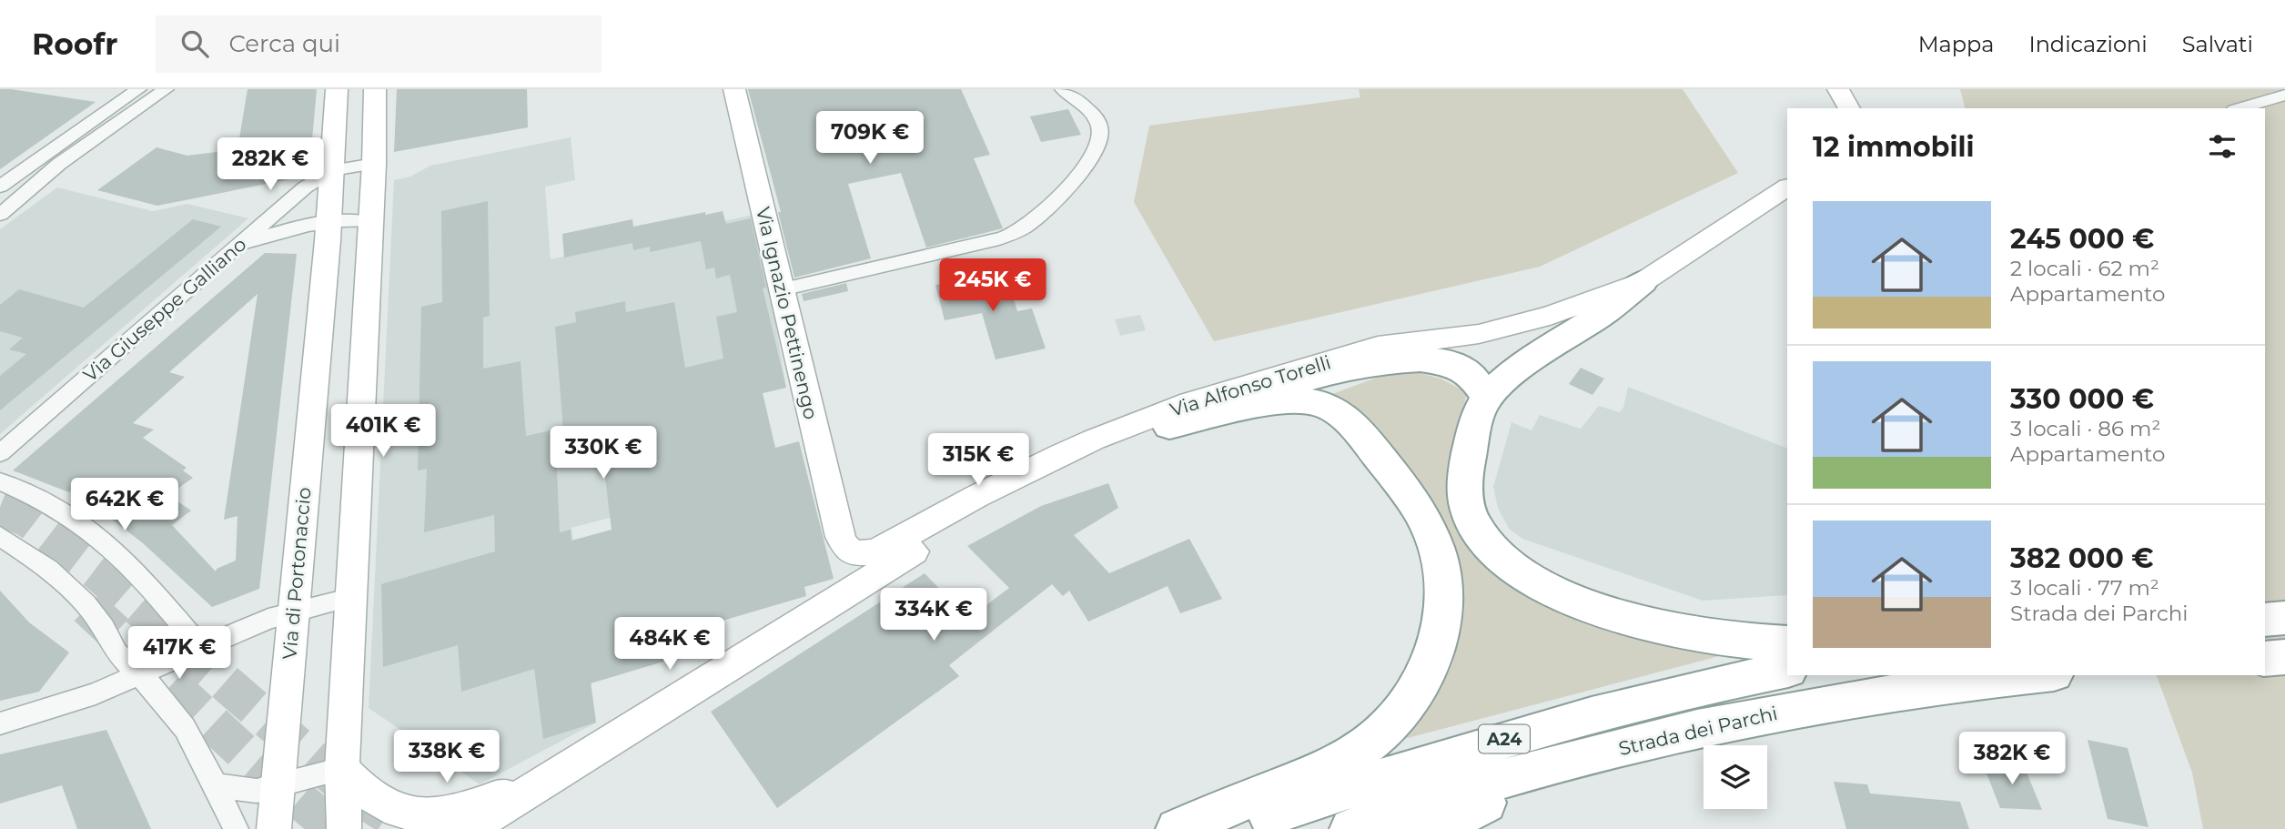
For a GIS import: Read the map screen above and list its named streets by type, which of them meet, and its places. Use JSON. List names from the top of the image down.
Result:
{
  "streets": {
    "highway": ["Strada dei Parchi", "A24"],
    "main road": ["Via Ignazio Pettinengo", "Via Alfonso Torelli", "Via di Portonaccio"],
    "street": ["Via Giuseppe Galliano"]
  },
  "crossings": [
    ["Via Giuseppe Galliano", "Via di Portonaccio"],
    ["Via Ignazio Pettinengo", "Via Alfonso Torelli"]
  ],
  "page": {
    "header": "Roofr",
    "search": "Cerca qui",
    "nav": ["Mappa", "Indicazioni", "Salvati"],
    "heading": "12 immobili",
    "price": [
      "709K €",
      "282K €",
      "245K €",
      "401K €",
      "330K €",
      "315K €",
      "642K €",
      "334K €",
      "484K €",
      "417K €",
      "338K €",
      "382K €"
    ],
    "list": [
      {
        "name": "245 000 €",
        "note": "2 locali · 62 m² · Appartamento"
      },
      {
        "name": "330 000 €",
        "note": "3 locali · 86 m² · Appartamento"
      },
      {
        "name": "382 000 €",
        "note": "3 locali · 77 m² · Strada dei Parchi"
      }
    ]
  }
}
